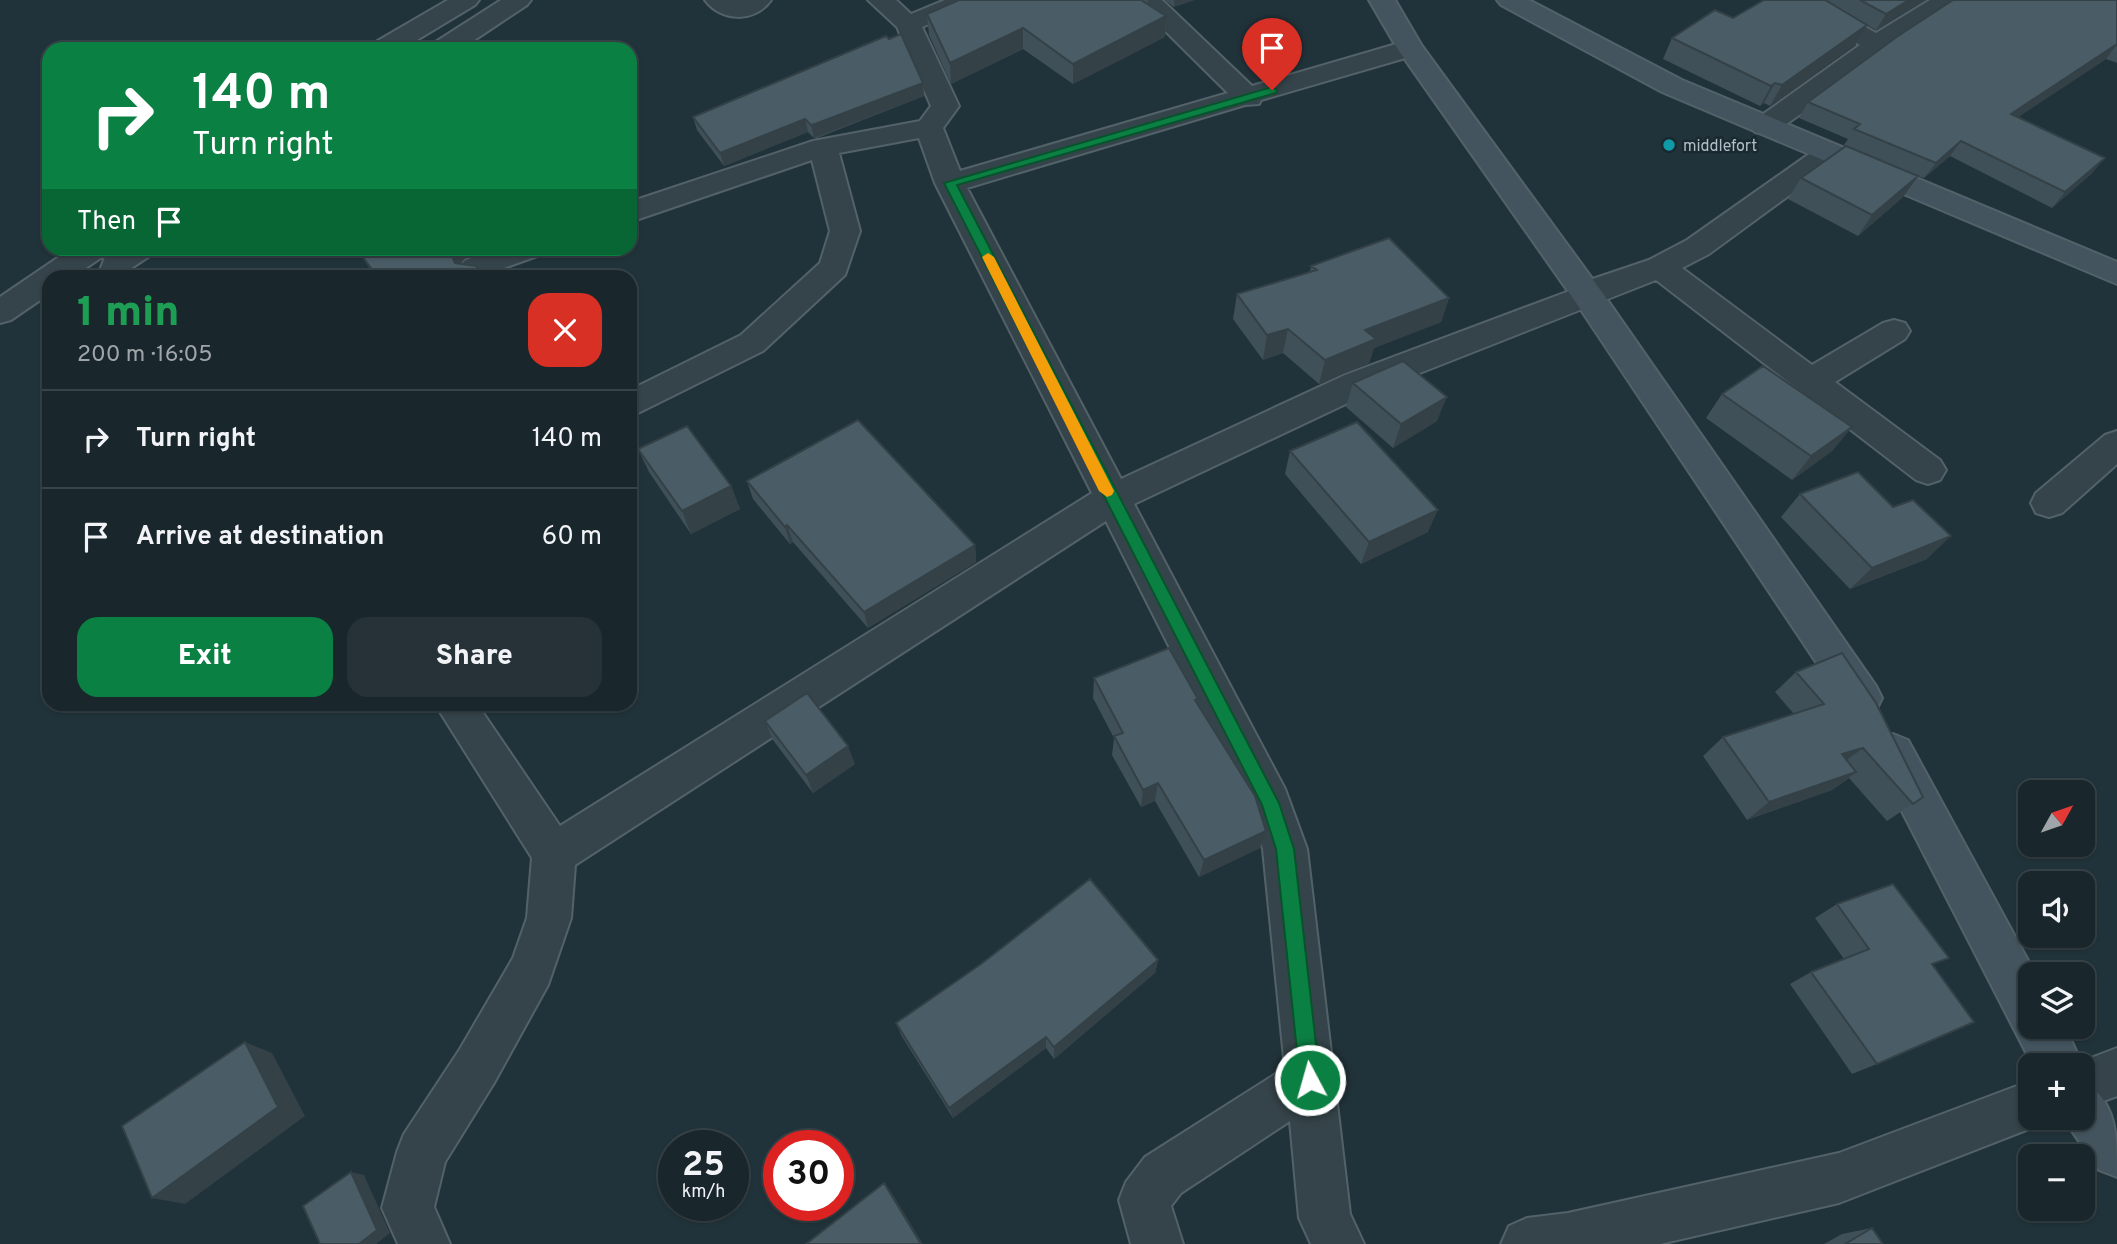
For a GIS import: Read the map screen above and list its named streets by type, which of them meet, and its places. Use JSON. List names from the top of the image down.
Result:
{
  "places": ["middlefort"],
  "north": "top right",
  "page": {
    "turn": ["140 m", "Turn right"],
    "then": "Then",
    "heading": ["1 min", "200 m · 16:05"],
    "list": [
      {
        "name": "Turn right",
        "value": "140 m"
      },
      {
        "name": "Arrive at destination",
        "value": "60 m"
      }
    ],
    "buttons": ["Exit", "Share"],
    "map_buttons": ["+", "−"],
    "speed": "25 km/h",
    "limit": "30"
  }
}
